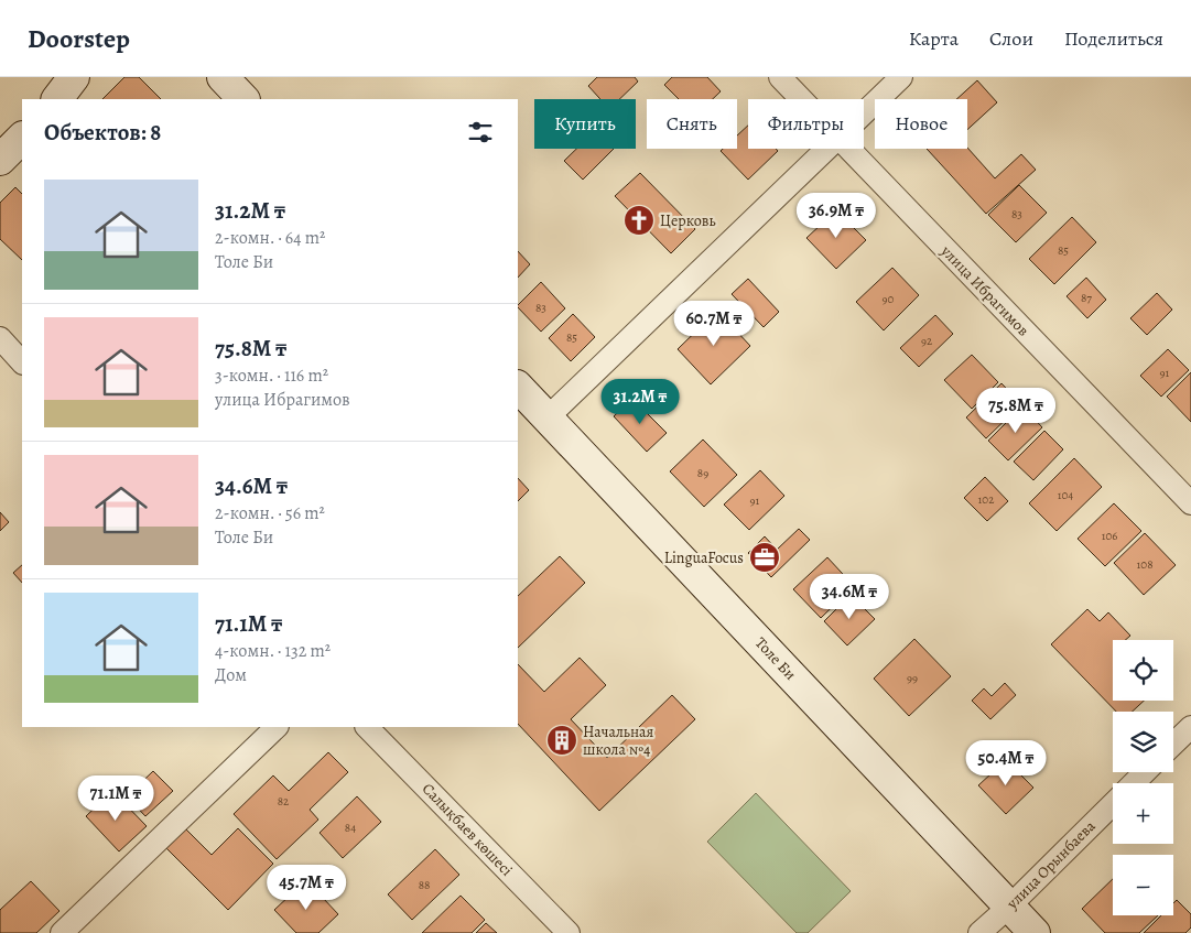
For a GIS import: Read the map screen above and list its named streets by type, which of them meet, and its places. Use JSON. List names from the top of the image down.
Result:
{
  "streets": {
    "main road": ["Толе Би"],
    "street": ["улица Ибрагимов", "Салықбаев көшесі", "улица Орынбаева"]
  },
  "crossings": [
    ["Толе Би", "улица Орынбаева"]
  ],
  "places": {
    "church": ["Церковь"],
    "office": ["LinguaFocus"],
    "building": ["Начальная школа №4"]
  },
  "house_numbers": [
    "83",
    "85",
    "87",
    "90",
    "83",
    "85",
    "92",
    "91",
    "89",
    "104",
    "102",
    "91",
    "106",
    "108",
    "99",
    "82",
    "84",
    "88"
  ],
  "page": {
    "header": "Doorstep",
    "nav": ["Карта", "Слои", "Поделиться"],
    "chip": [
      "Купить",
      "Снять",
      "Фильтры",
      "Новое"
    ],
    "heading": "Объектов: 8",
    "list": [
      {
        "name": "31.2M ₸",
        "note": "2-комн. · 64 m² · Толе Би"
      },
      {
        "name": "75.8M ₸",
        "note": "3-комн. · 116 m² · улица Ибрагимов"
      },
      {
        "name": "34.6M ₸",
        "note": "2-комн. · 56 m² · Толе Би"
      },
      {
        "name": "71.1M ₸",
        "note": "4-комн. · 132 m² · Дом"
      }
    ],
    "price": [
      "36.9M ₸",
      "60.7M ₸",
      "31.2M ₸",
      "75.8M ₸",
      "34.6M ₸",
      "50.4M ₸",
      "71.1M ₸",
      "45.7M ₸"
    ],
    "map_buttons": ["+", "−"]
  }
}
